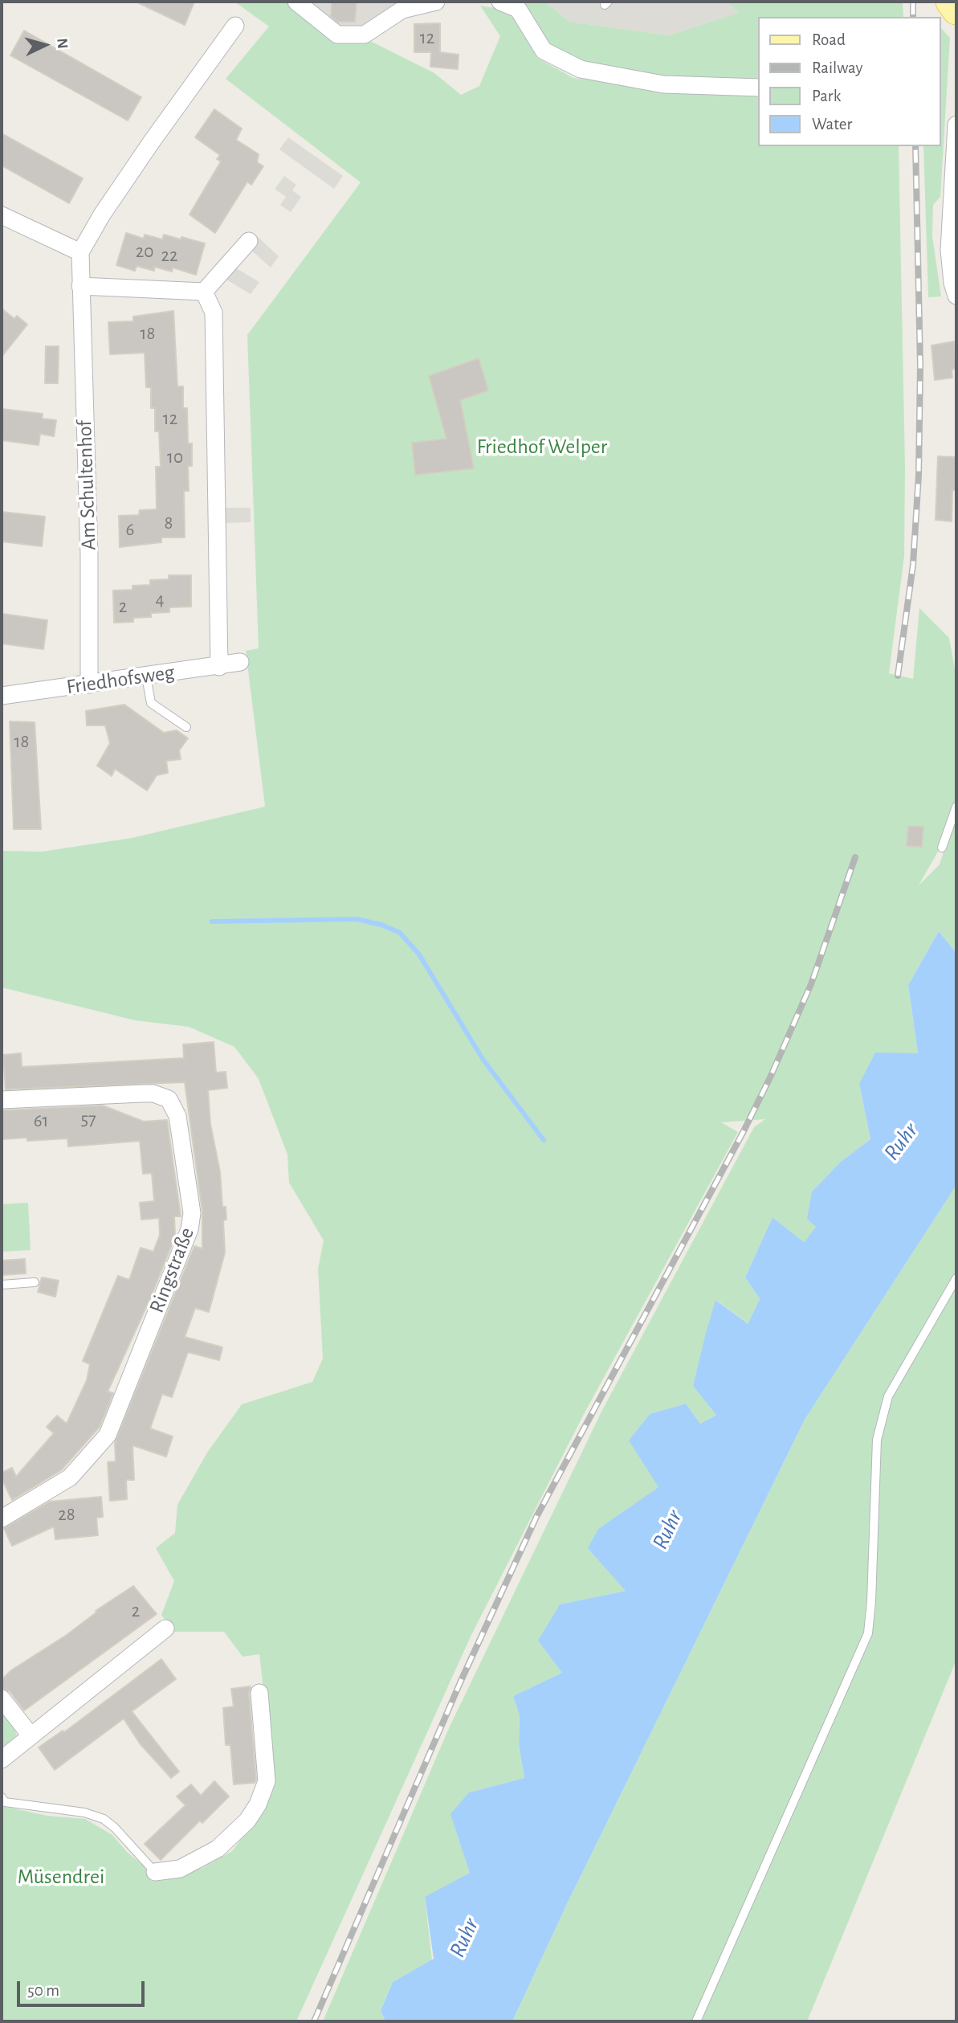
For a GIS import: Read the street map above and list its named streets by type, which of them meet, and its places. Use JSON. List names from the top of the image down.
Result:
{
  "streets": {
    "street": ["Am Schultenhof", "Friedhofsweg", "Ringstraße"]
  },
  "crossings": [
    ["Am Schultenhof", "Friedhofsweg"]
  ],
  "water": ["Ruhr"],
  "parks": ["Friedhof Welper", "Müsendrei"],
  "house_numbers": [
    "12",
    "20",
    "22",
    "18",
    "12",
    "10",
    "8",
    "6",
    "4",
    "2",
    "18",
    "57",
    "61",
    "28",
    "2"
  ],
  "legend": [
    "Road",
    "Railway",
    "Park",
    "Water"
  ],
  "scale_bar": "50 m",
  "north": "right"
}
